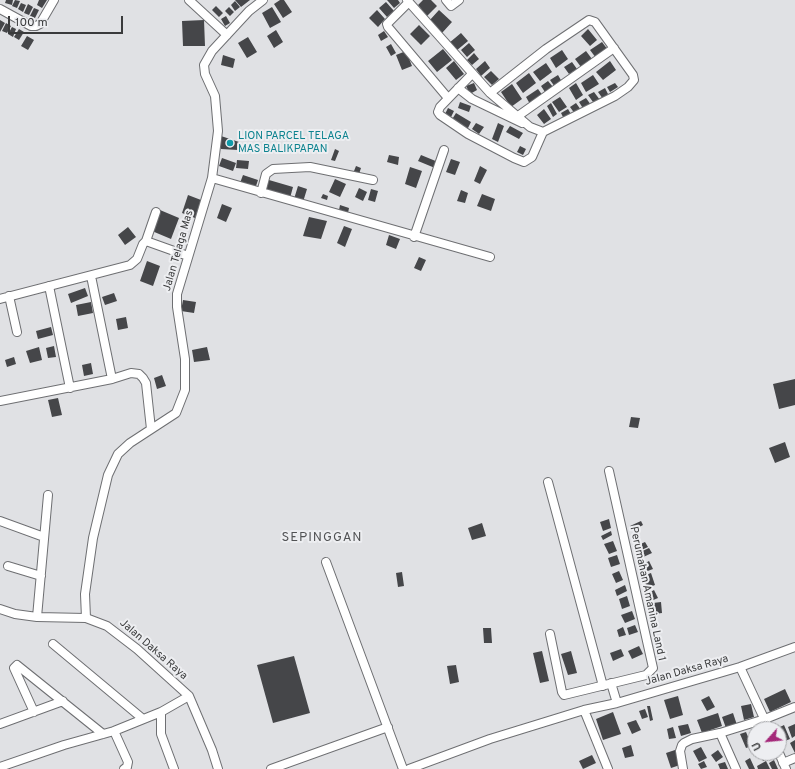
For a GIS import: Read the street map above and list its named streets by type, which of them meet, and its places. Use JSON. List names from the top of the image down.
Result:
{
  "streets": {
    "street": ["Jalan Telaga Mas", "Perumahan Amanina Land 1", "Jalan Daksa Raya"]
  },
  "crossings": [
    ["Jalan Telaga Mas", "Jalan Daksa Raya"]
  ],
  "districts": ["SEPINGGAN"],
  "places": ["LION PARCEL TELAGA MAS BALIKPAPAN"],
  "scale_bar": "100 m",
  "north": "bottom left"
}
